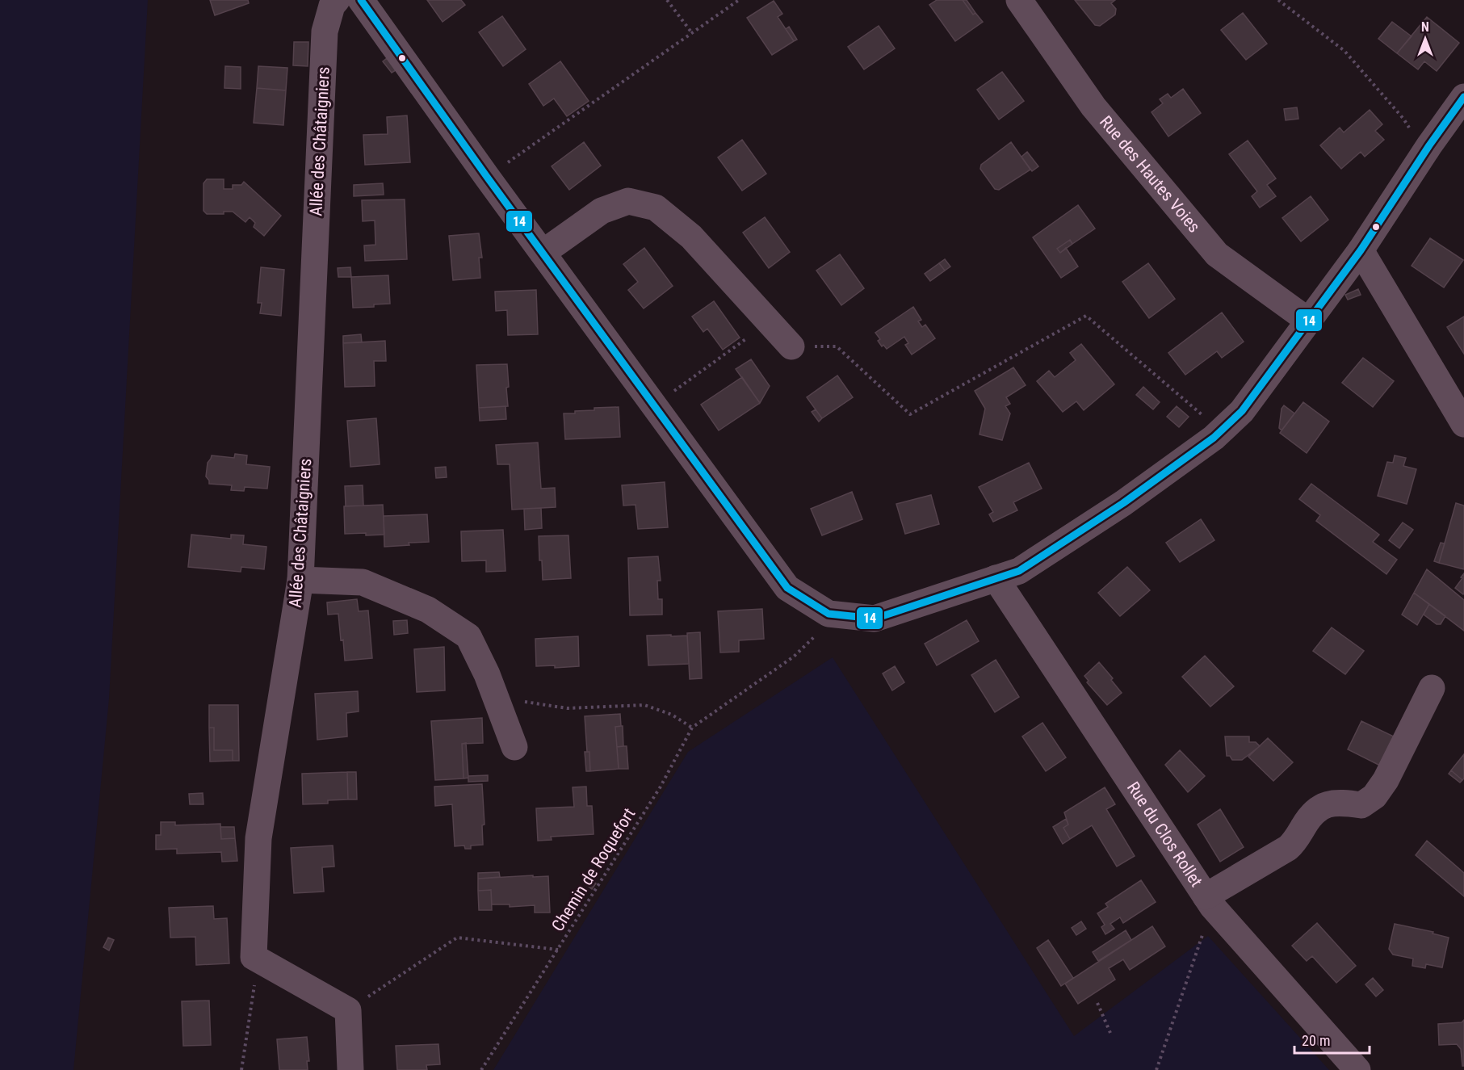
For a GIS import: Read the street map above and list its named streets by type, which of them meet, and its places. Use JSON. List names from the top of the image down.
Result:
{
  "streets": {
    "street": ["Allée des Châtaigniers", "Rue des Hautes Voies", "Rue du Clos Rollet"],
    "path": ["Chemin de Roquefort"]
  },
  "lines": ["transit line 14"],
  "scale_bar": "20 m",
  "north": "top"
}
